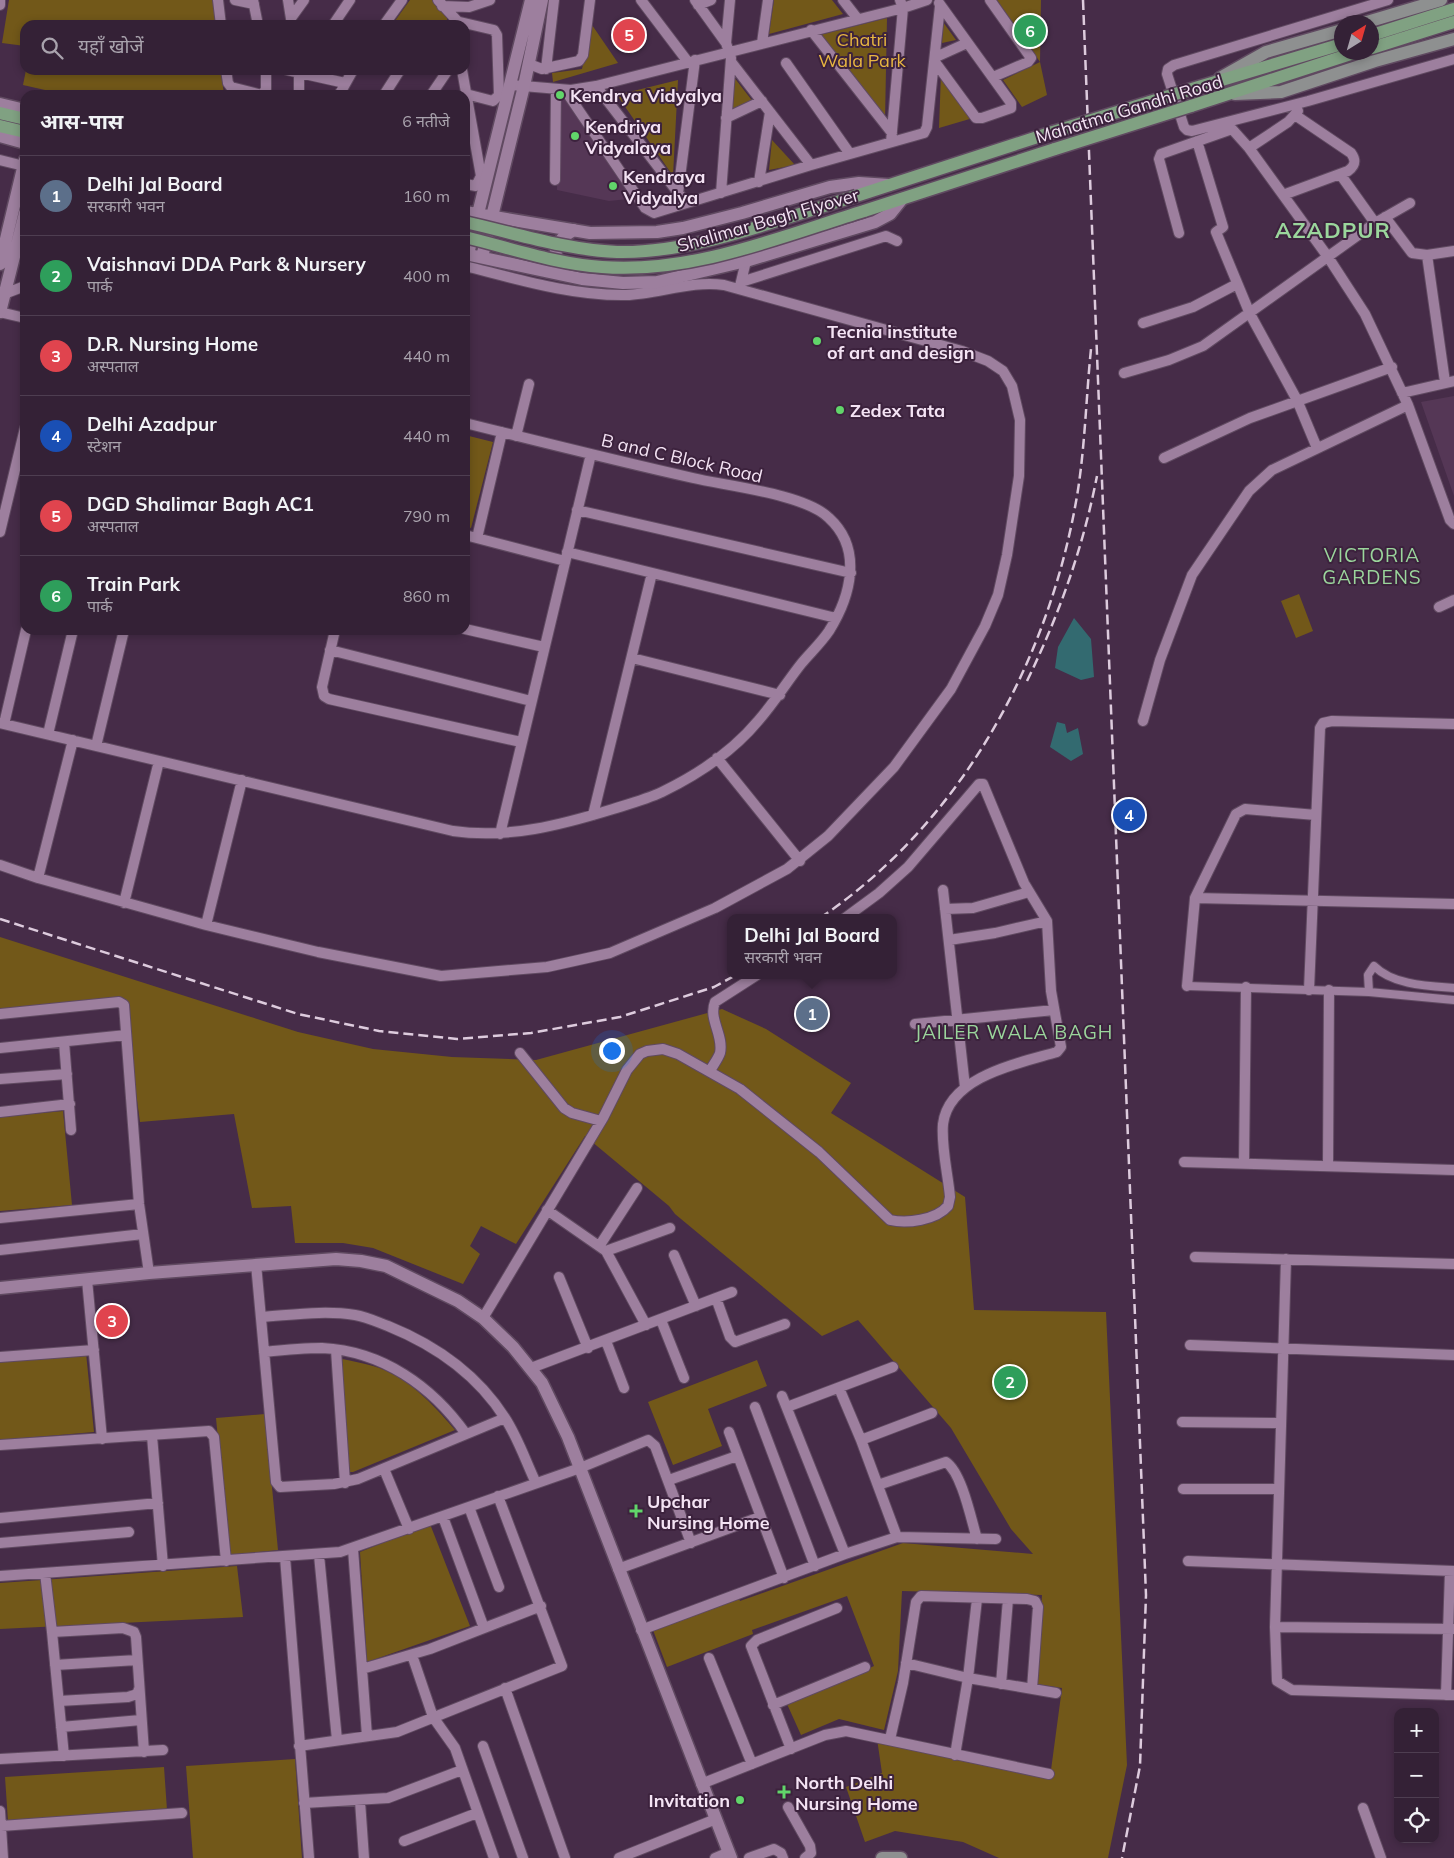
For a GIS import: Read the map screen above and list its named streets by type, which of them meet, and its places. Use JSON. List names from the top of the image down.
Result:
{
  "streets": {
    "main road": ["Mahatma Gandhi Road", "Shalimar Bagh Flyover"],
    "street": ["B and C Block Road"]
  },
  "crossings": [
    ["Mahatma Gandhi Road", "Shalimar Bagh Flyover"]
  ],
  "districts": ["AZADPUR", "VICTORIA GARDENS", "JAILER WALA BAGH"],
  "parks": ["Chatri Wala Park"],
  "places": {
    "other": [
      "Kendrya Vidyalya",
      "Kendriya Vidyalaya",
      "Kendraya Vidyalya",
      "Tecnia institute of art and design",
      "Zedex Tata",
      "Invitation"
    ],
    "health": ["Upchar Nursing Home", "North Delhi Nursing Home"]
  },
  "north": "top right",
  "page": {
    "pins": [
      "6",
      "5",
      "4",
      "1",
      "3",
      "2"
    ],
    "search": "यहाँ खोजें",
    "heading": ["आस-पास", "6 नतीजे"],
    "list": [
      {
        "mark": "1",
        "name": "Delhi Jal Board",
        "note": "सरकारी भवन",
        "value": "160 m"
      },
      {
        "mark": "2",
        "name": "Vaishnavi DDA Park & Nursery",
        "note": "पार्क",
        "value": "400 m"
      },
      {
        "mark": "3",
        "name": "D.R. Nursing Home",
        "note": "अस्पताल",
        "value": "440 m"
      },
      {
        "mark": "4",
        "name": "Delhi Azadpur",
        "note": "स्टेशन",
        "value": "440 m"
      },
      {
        "mark": "5",
        "name": "DGD Shalimar Bagh AC1",
        "note": "अस्पताल",
        "value": "790 m"
      },
      {
        "mark": "6",
        "name": "Train Park",
        "note": "पार्क",
        "value": "860 m"
      }
    ],
    "popup": ["Delhi Jal Board", "सरकारी भवन"],
    "map_buttons": ["+", "−"]
  }
}
